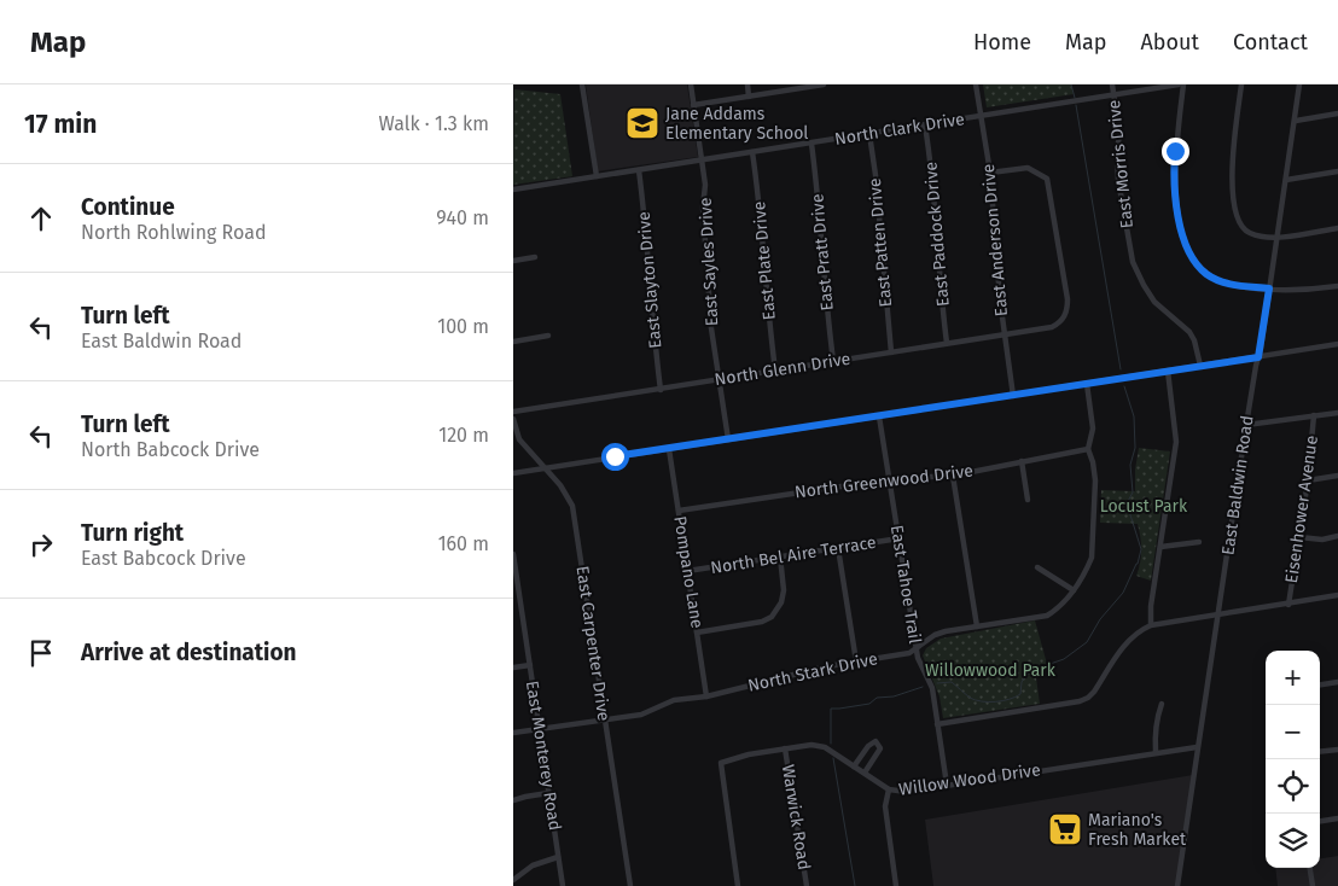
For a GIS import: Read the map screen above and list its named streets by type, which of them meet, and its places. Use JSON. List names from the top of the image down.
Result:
{
  "streets": {
    "street": [
      "North Clark Drive",
      "East Morris Drive",
      "East Paddock Drive",
      "East Anderson Drive",
      "East Patten Drive",
      "East Pratt Drive",
      "East Plate Drive",
      "East Sayles Drive",
      "East Slayton Drive",
      "North Glenn Drive",
      "North Greenwood Drive",
      "East Baldwin Road",
      "Eisenhower Avenue",
      "North Bel Aire Terrace",
      "Pompano Lane",
      "East Tahoe Trail",
      "East Carpenter Drive",
      "North Stark Drive",
      "East Monterey Road",
      "Willow Wood Drive",
      "Warwick Road"
    ]
  },
  "crossings": [
    ["North Clark Drive", "East Morris Drive"],
    ["North Clark Drive", "East Paddock Drive"],
    ["North Clark Drive", "East Anderson Drive"],
    ["North Clark Drive", "East Patten Drive"],
    ["North Clark Drive", "East Pratt Drive"],
    ["North Clark Drive", "East Plate Drive"],
    ["North Clark Drive", "East Sayles Drive"],
    ["North Clark Drive", "East Slayton Drive"],
    ["East Paddock Drive", "North Glenn Drive"],
    ["East Anderson Drive", "North Glenn Drive"],
    ["East Patten Drive", "North Glenn Drive"],
    ["East Pratt Drive", "North Glenn Drive"],
    ["East Plate Drive", "North Glenn Drive"],
    ["East Sayles Drive", "North Glenn Drive"],
    ["East Slayton Drive", "North Glenn Drive"],
    ["North Greenwood Drive", "Pompano Lane"],
    ["North Greenwood Drive", "East Tahoe Trail"],
    ["North Greenwood Drive", "North Stark Drive"],
    ["East Baldwin Road", "Willow Wood Drive"],
    ["North Bel Aire Terrace", "Pompano Lane"],
    ["North Bel Aire Terrace", "East Tahoe Trail"],
    ["Pompano Lane", "North Stark Drive"],
    ["East Tahoe Trail", "North Stark Drive"],
    ["East Tahoe Trail", "Willow Wood Drive"],
    ["East Carpenter Drive", "North Stark Drive"],
    ["North Stark Drive", "East Monterey Road"],
    ["Willow Wood Drive", "Warwick Road"]
  ],
  "parks": ["Locust Park", "Willowwood Park"],
  "places": {
    "school or university": ["Jane Addams Elementary School"],
    "supermarket": ["Mariano's Fresh Market"]
  },
  "page": {
    "header": "Map",
    "nav": [
      "Home",
      "Map",
      "About",
      "Contact"
    ],
    "heading": ["17 min", "Walk · 1.3 km"],
    "list": [
      ["Continue", "North Rohlwing Road", "940 m"],
      ["Turn left", "East Baldwin Road", "100 m"],
      ["Turn left", "North Babcock Drive", "120 m"],
      ["Turn right", "East Babcock Drive", "160 m"],
      "Arrive at destination"
    ],
    "map_buttons": ["+", "−"]
  }
}
